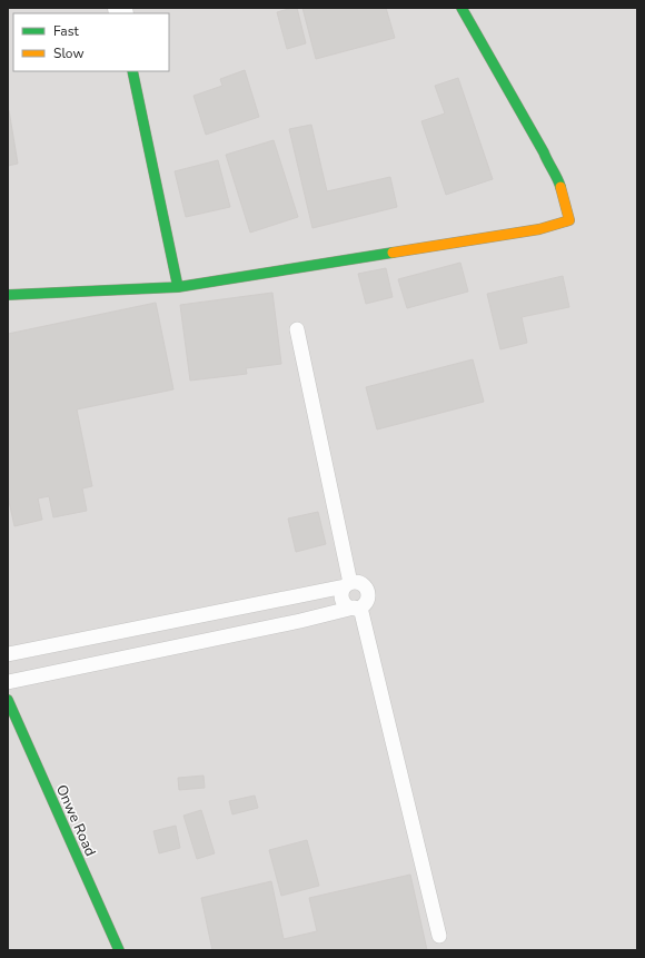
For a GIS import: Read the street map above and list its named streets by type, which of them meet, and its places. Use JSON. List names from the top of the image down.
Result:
{
  "streets": {
    "street": ["Onwe Road"]
  },
  "legend": ["Fast", "Slow"]
}
